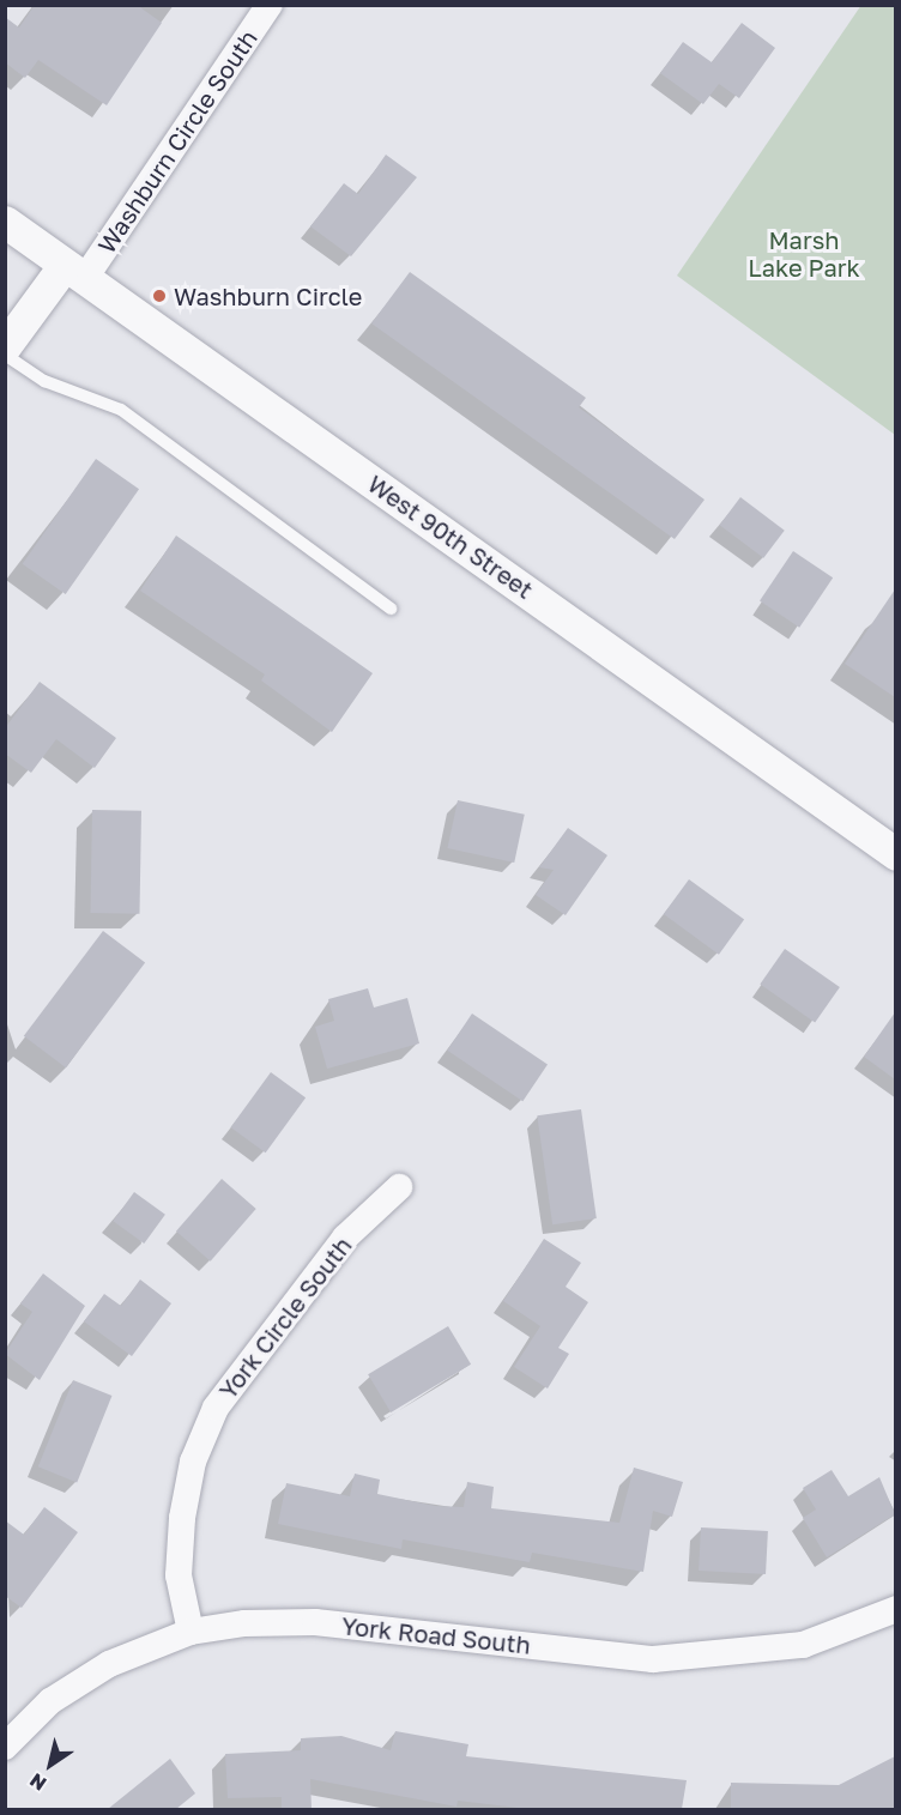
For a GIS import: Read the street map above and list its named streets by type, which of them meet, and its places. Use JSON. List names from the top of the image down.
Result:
{
  "streets": {
    "street": [
      "Washburn Circle South",
      "West 90th Street",
      "York Circle South",
      "York Road South"
    ]
  },
  "crossings": [
    ["Washburn Circle South", "West 90th Street"],
    ["York Circle South", "York Road South"]
  ],
  "parks": ["Marsh Lake Park"],
  "places": ["Washburn Circle"],
  "north": "bottom left"
}
